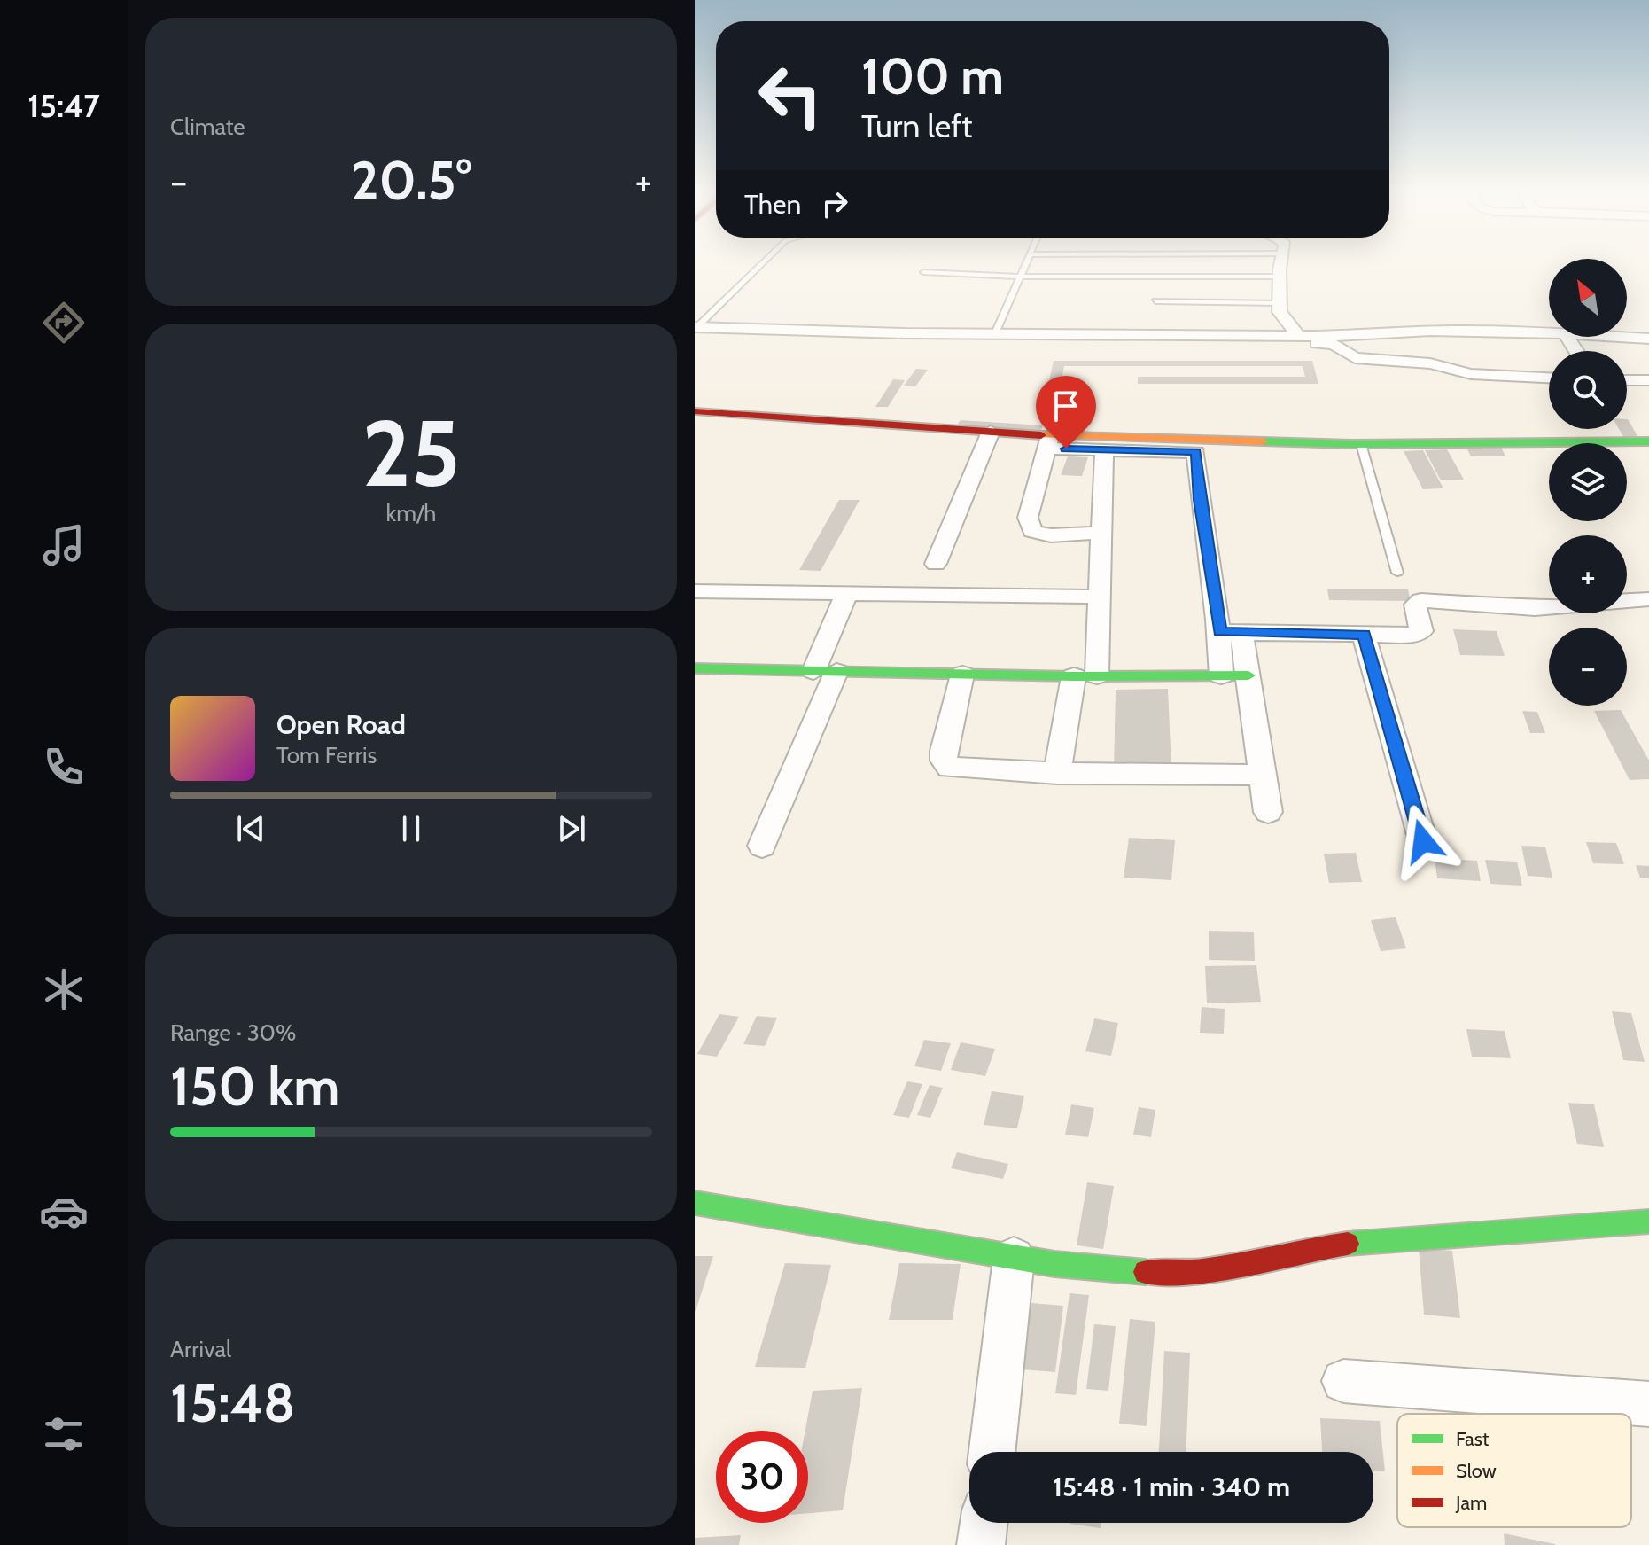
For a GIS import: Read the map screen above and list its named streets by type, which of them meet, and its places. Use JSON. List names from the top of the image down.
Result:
{
  "legend": ["Fast", "Slow", "Jam"],
  "north": "top left",
  "page": {
    "tabs": "15:47",
    "tile": [
      "Climate",
      ["25", "km/h"],
      ["Range · 30%", "150 km"],
      ["Arrival", "15:48"]
    ],
    "turn": ["100 m", "Turn left"],
    "heat": ["−", "20.5°", "+"],
    "then": "Then",
    "map_buttons": ["+", "−"],
    "song": ["Open Road", "Tom Ferris"],
    "limit": "30",
    "trip": "15:48 · 1 min · 340 m"
  }
}
